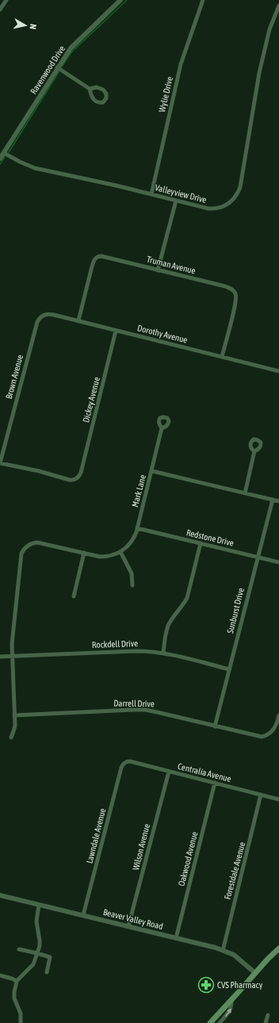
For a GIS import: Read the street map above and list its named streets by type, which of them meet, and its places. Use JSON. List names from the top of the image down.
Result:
{
  "streets": {
    "street": [
      "Ravenwood Drive",
      "Wylie Drive",
      "Valleyview Drive",
      "Truman Avenue",
      "Dorothy Avenue",
      "Brown Avenue",
      "Dickey Avenue",
      "Mark Lane",
      "Redstone Drive",
      "Sunburst Drive",
      "Rockdell Drive",
      "Darrell Drive",
      "Centralia Avenue",
      "Lawndale Avenue",
      "Wilson Avenue",
      "Oakwood Avenue",
      "Forestdale Avenue",
      "Beaver Valley Road"
    ]
  },
  "crossings": [
    ["Ravenwood Drive", "Valleyview Drive"],
    ["Wylie Drive", "Valleyview Drive"],
    ["Truman Avenue", "Dorothy Avenue"],
    ["Dorothy Avenue", "Brown Avenue"],
    ["Dorothy Avenue", "Dickey Avenue"],
    ["Brown Avenue", "Dickey Avenue"],
    ["Mark Lane", "Redstone Drive"],
    ["Redstone Drive", "Sunburst Drive"],
    ["Sunburst Drive", "Rockdell Drive"],
    ["Sunburst Drive", "Darrell Drive"],
    ["Centralia Avenue", "Lawndale Avenue"],
    ["Centralia Avenue", "Wilson Avenue"],
    ["Centralia Avenue", "Oakwood Avenue"],
    ["Centralia Avenue", "Forestdale Avenue"],
    ["Lawndale Avenue", "Beaver Valley Road"],
    ["Wilson Avenue", "Beaver Valley Road"],
    ["Oakwood Avenue", "Beaver Valley Road"],
    ["Forestdale Avenue", "Beaver Valley Road"]
  ],
  "places": {
    "pharmacy": ["CVS Pharmacy"]
  },
  "north": "right"
}
